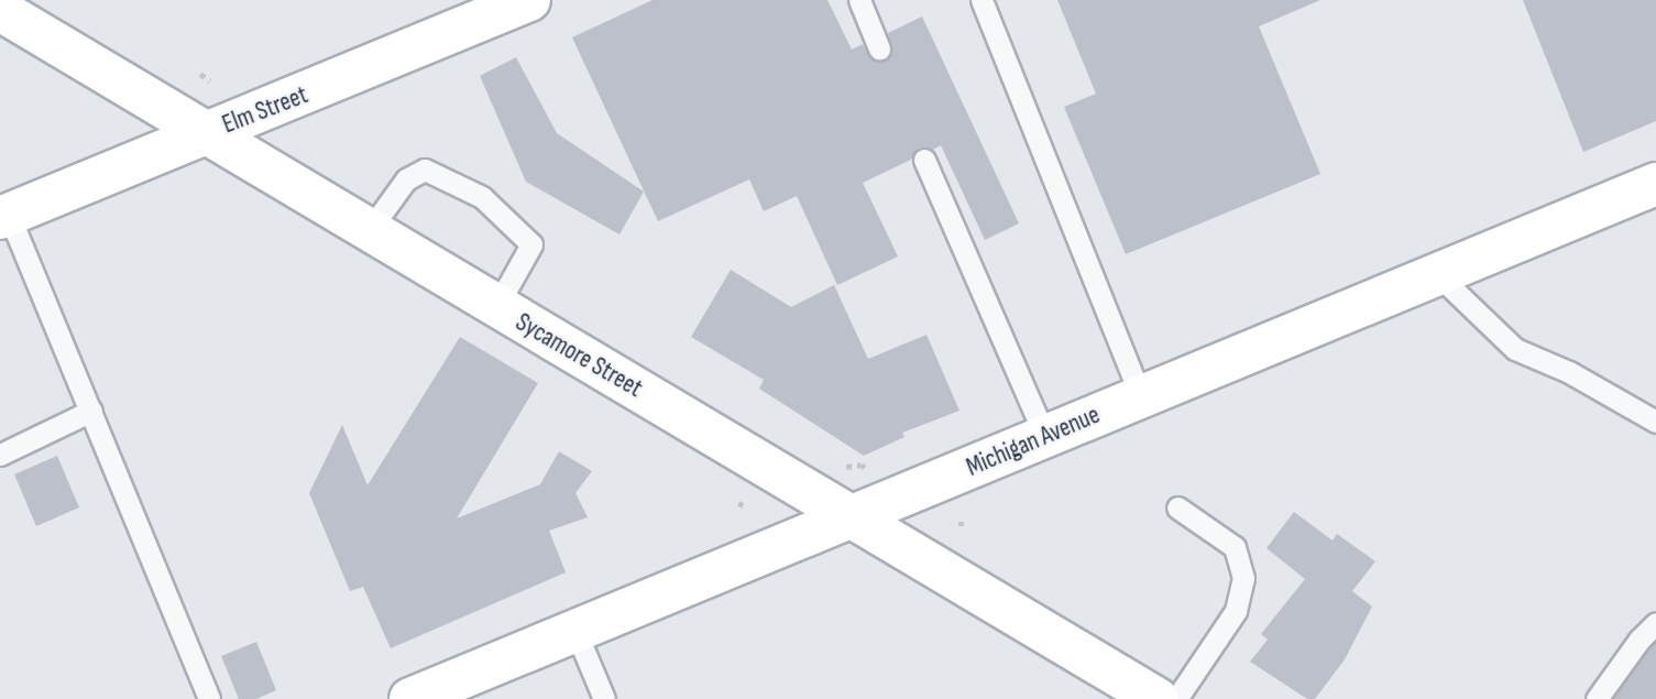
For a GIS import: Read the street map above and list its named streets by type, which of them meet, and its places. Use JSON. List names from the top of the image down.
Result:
{
  "streets": {
    "main road": ["Elm Street", "Sycamore Street", "Michigan Avenue"]
  },
  "crossings": [
    ["Elm Street", "Sycamore Street"],
    ["Sycamore Street", "Michigan Avenue"]
  ]
}
